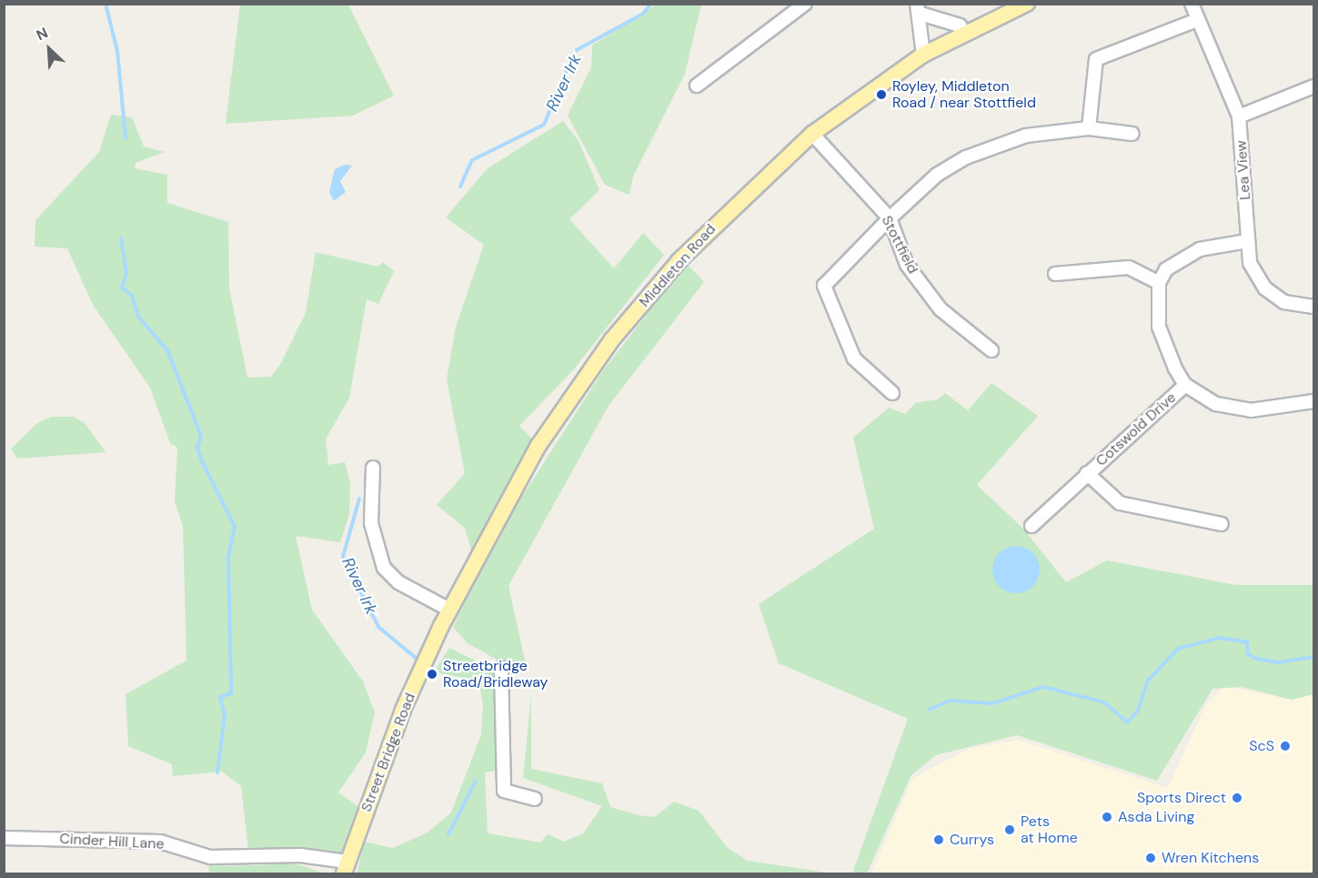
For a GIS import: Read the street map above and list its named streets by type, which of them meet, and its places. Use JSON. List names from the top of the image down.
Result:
{
  "streets": {
    "main road": ["Middleton Road", "Street Bridge Road"],
    "street": [
      "Lea View",
      "Stottfield",
      "Cotswold Drive",
      "Cinder Hill Lane"
    ]
  },
  "crossings": [
    ["Stottfield", "Middleton Road"],
    ["Middleton Road", "Street Bridge Road"],
    ["Street Bridge Road", "Cinder Hill Lane"]
  ],
  "water": ["River Irk"],
  "places": [
    "Royley, Middleton Road / near Stottfield",
    "Streetbridge Road/Bridleway",
    "ScS",
    "Sports Direct",
    "Asda Living",
    "Pets at Home",
    "Currys",
    "Wren Kitchens"
  ],
  "north": "top left"
}
